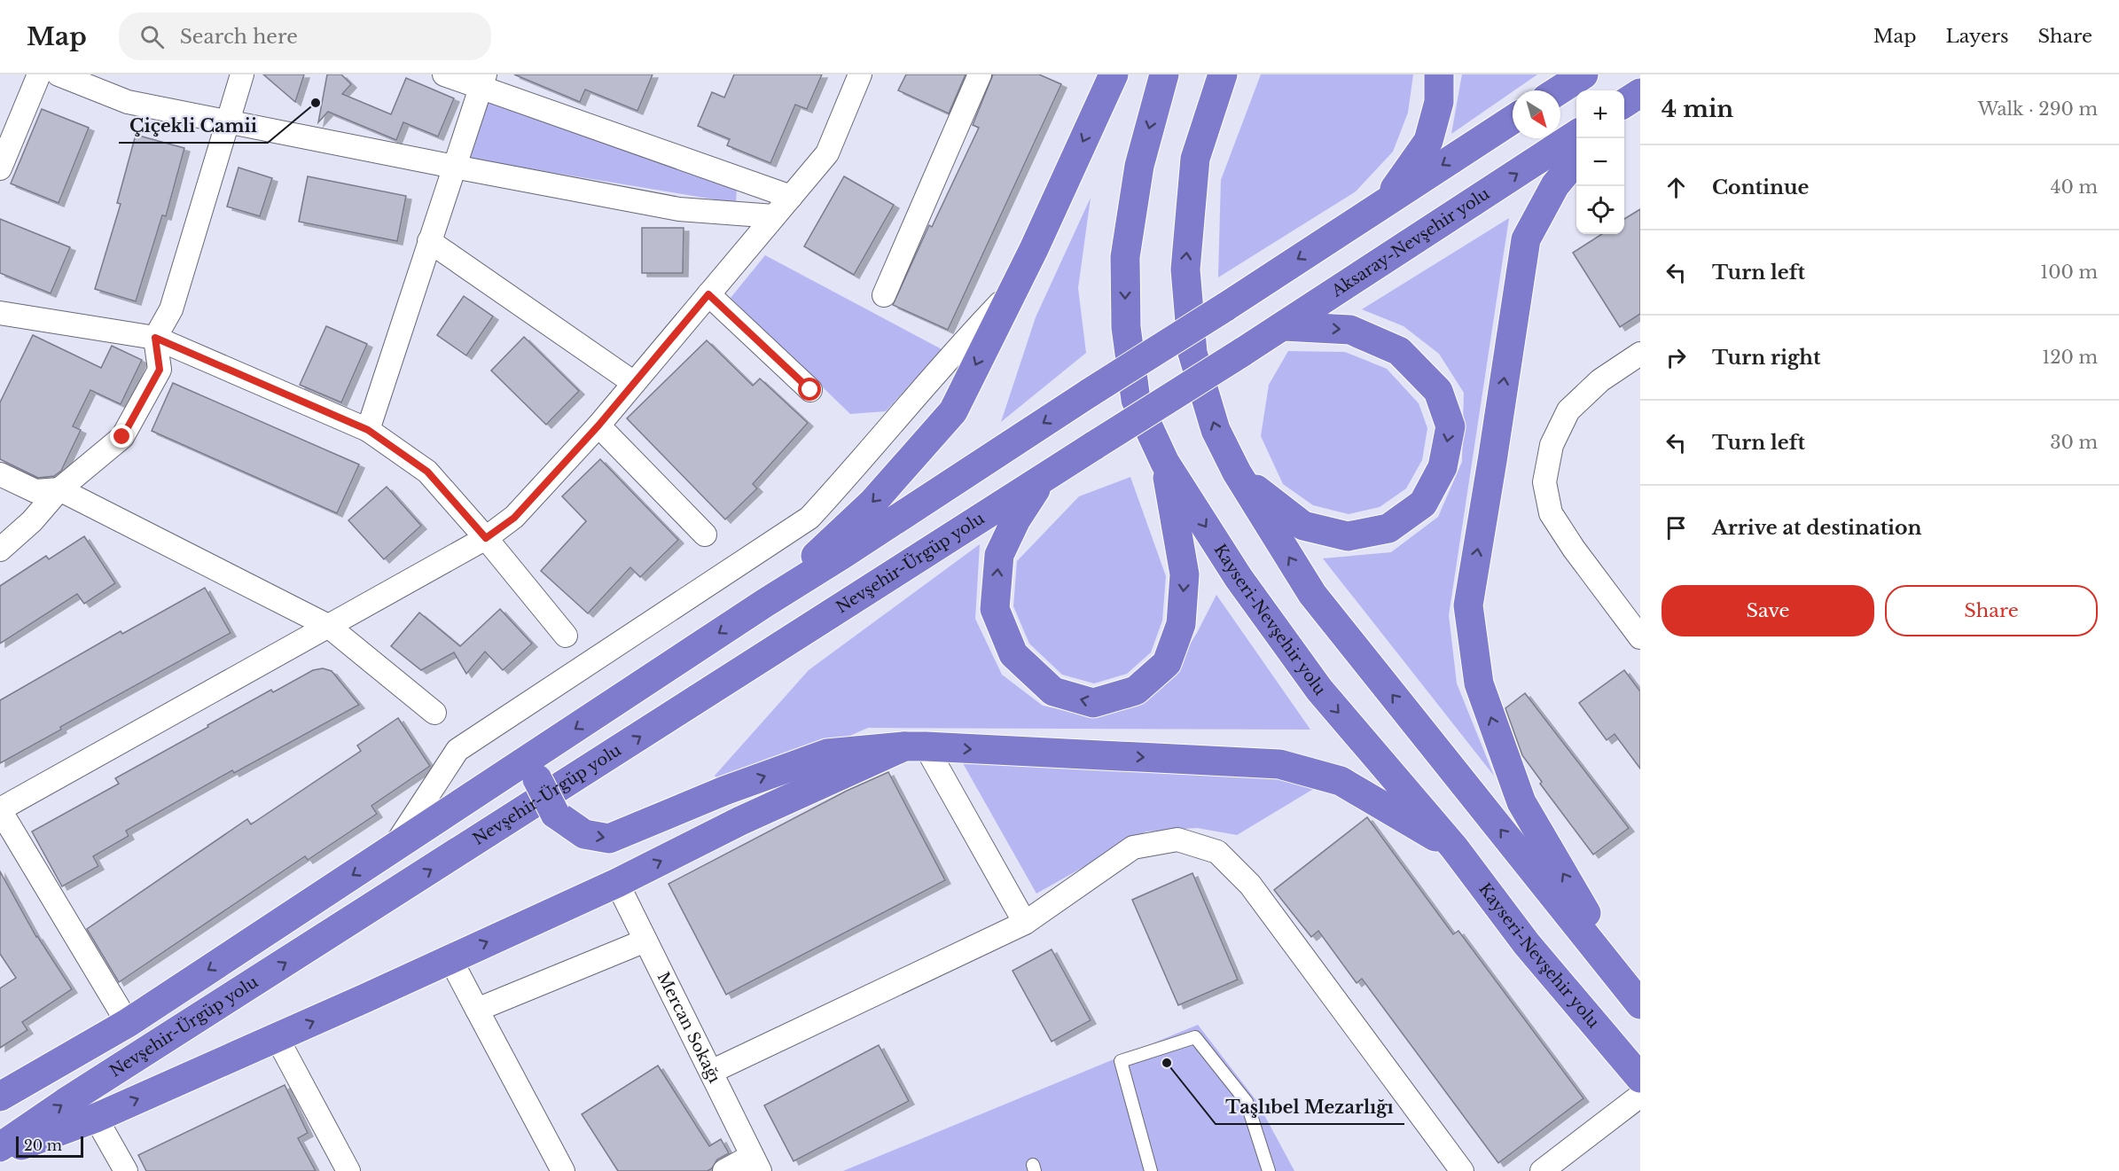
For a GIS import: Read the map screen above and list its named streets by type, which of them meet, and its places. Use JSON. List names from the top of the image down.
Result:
{
  "streets": {
    "highway": ["Aksaray-Nevşehir yolu", "Nevşehir-Ürgüp yolu", "Kayseri-Nevşehir yolu"],
    "street": ["Mercan Sokağı"]
  },
  "crossings": [
    ["Aksaray-Nevşehir yolu", "Nevşehir-Ürgüp yolu"]
  ],
  "places": ["Çiçekli Camii", "Taşlıbel Mezarlığı"],
  "scale_bar": "20 m",
  "north": "bottom right",
  "page": {
    "header": "Map",
    "search": "Search here",
    "nav": ["Map", "Layers", "Share"],
    "heading": ["4 min", "Walk · 290 m"],
    "map_buttons": ["+", "−"],
    "list": [
      ["Continue", "40 m"],
      ["Turn left", "100 m"],
      ["Turn right", "120 m"],
      ["Turn left", "30 m"],
      "Arrive at destination"
    ],
    "buttons": ["Save", "Share"],
    "scale": "20 m"
  }
}
